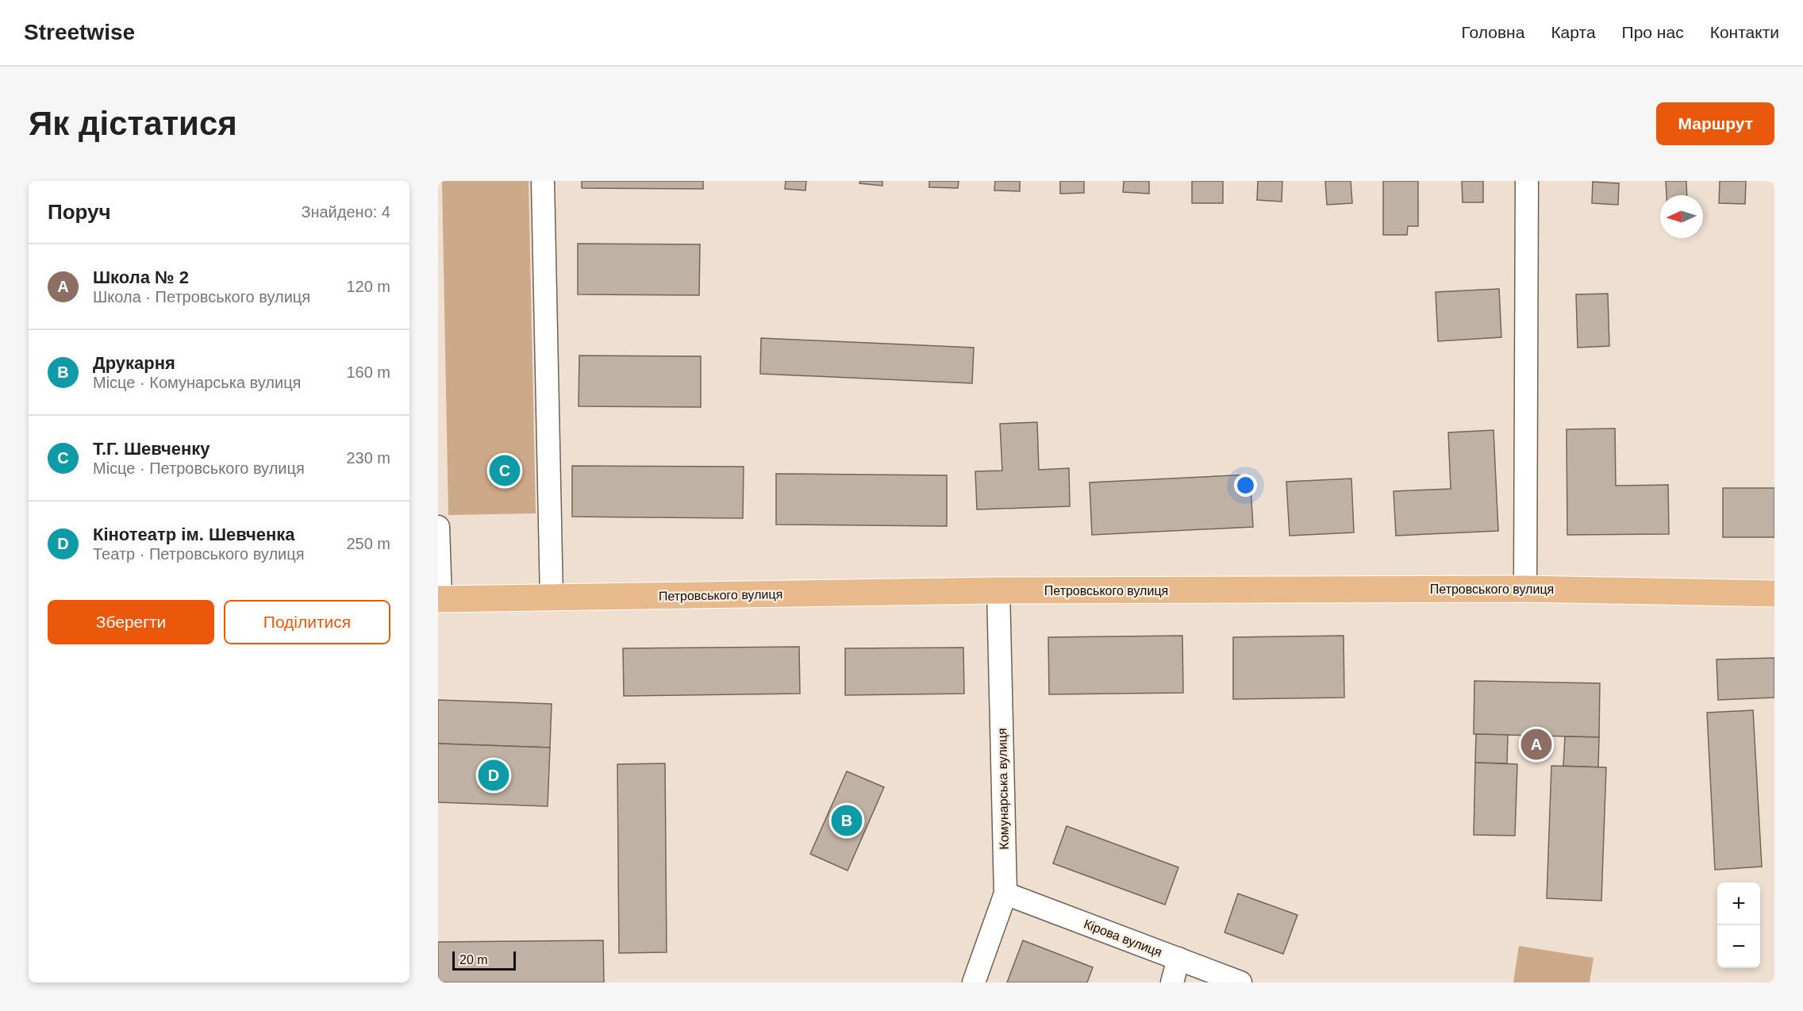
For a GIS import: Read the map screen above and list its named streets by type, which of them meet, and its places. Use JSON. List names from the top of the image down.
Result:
{
  "streets": {
    "main road": ["Петровського вулиця"],
    "street": ["Комунарська вулиця", "Кірова вулиця"]
  },
  "crossings": [
    ["Петровського вулиця", "Комунарська вулиця"],
    ["Комунарська вулиця", "Кірова вулиця"]
  ],
  "scale_bar": "20 m",
  "north": "left",
  "page": {
    "header": "Streetwise",
    "nav": [
      "Головна",
      "Карта",
      "Про нас",
      "Контакти"
    ],
    "buttons": [
      "Маршрут",
      ["Зберегти", "Поділитися"]
    ],
    "title": "Як дістатися",
    "heading": ["Поруч", "Знайдено: 4"],
    "list": [
      {
        "mark": "A",
        "name": "Школа № 2",
        "note": "Школа · Петровського вулиця",
        "value": "120 m"
      },
      {
        "mark": "B",
        "name": "Друкарня",
        "note": "Місце · Комунарська вулиця",
        "value": "160 m"
      },
      {
        "mark": "C",
        "name": "Т.Г. Шевченку",
        "note": "Місце · Петровського вулиця",
        "value": "230 m"
      },
      {
        "mark": "D",
        "name": "Кінотеатр ім. Шевченка",
        "note": "Театр · Петровського вулиця",
        "value": "250 m"
      }
    ],
    "pins": [
      "C",
      "A",
      "D",
      "B"
    ],
    "map_buttons": ["+", "−"],
    "scale": "20 m"
  }
}
